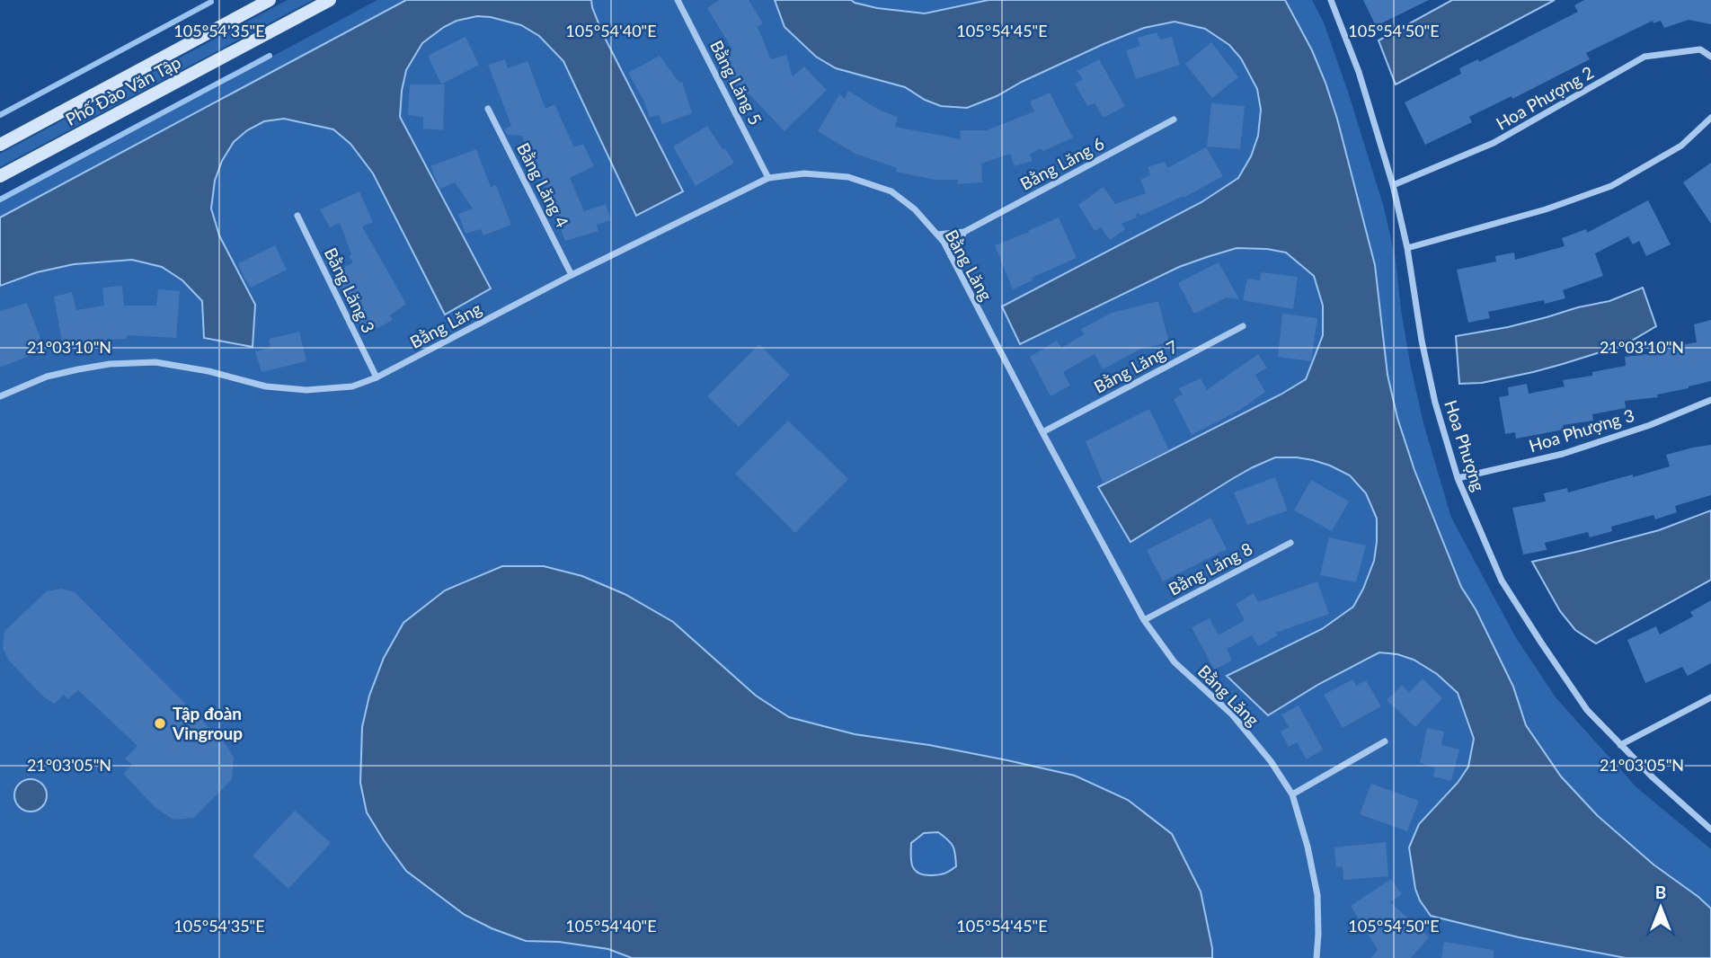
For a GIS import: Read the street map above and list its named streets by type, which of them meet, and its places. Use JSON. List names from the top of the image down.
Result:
{
  "streets": {
    "main road": ["Phố Đào Văn Tập"],
    "street": [
      "Bằng Lăng 5",
      "Hoa Phượng 2",
      "Bằng Lăng 6",
      "Bằng Lăng 4",
      "Bằng Lăng",
      "Bằng Lăng 3",
      "Bằng Lăng 7",
      "Hoa Phượng 3",
      "Hoa Phượng",
      "Bằng Lăng 8"
    ]
  },
  "crossings": [
    ["Bằng Lăng 5", "Bằng Lăng"],
    ["Hoa Phượng 2", "Hoa Phượng"],
    ["Bằng Lăng 4", "Bằng Lăng"],
    ["Bằng Lăng", "Bằng Lăng 3"],
    ["Bằng Lăng", "Bằng Lăng 7"],
    ["Bằng Lăng", "Bằng Lăng 8"],
    ["Hoa Phượng 3", "Hoa Phượng"]
  ],
  "places": ["Tập đoàn Vingroup"],
  "north": "top",
  "coordinates": [
    "105°54'35\"E",
    "105°54'40\"E",
    "105°54'45\"E",
    "105°54'50\"E",
    "21°03'10\"N",
    "21°03'05\"N"
  ]
}
